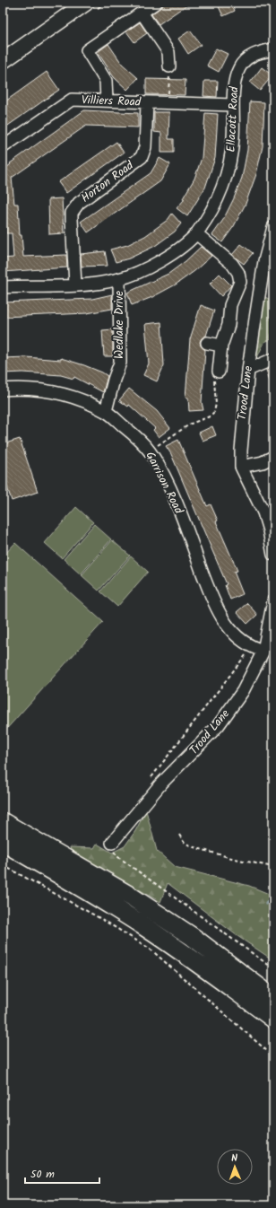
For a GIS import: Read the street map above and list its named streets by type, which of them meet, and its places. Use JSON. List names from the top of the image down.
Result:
{
  "streets": {
    "street": [
      "Villiers Road",
      "Ellacott Road",
      "Horton Road",
      "Wedlake Drive",
      "Trood Lane",
      "Garrison Road"
    ]
  },
  "crossings": [
    ["Villiers Road", "Ellacott Road"],
    ["Villiers Road", "Horton Road"],
    ["Ellacott Road", "Horton Road"],
    ["Ellacott Road", "Wedlake Drive"],
    ["Wedlake Drive", "Garrison Road"],
    ["Trood Lane", "Garrison Road"]
  ],
  "scale_bar": "50 m",
  "north": "top"
}
